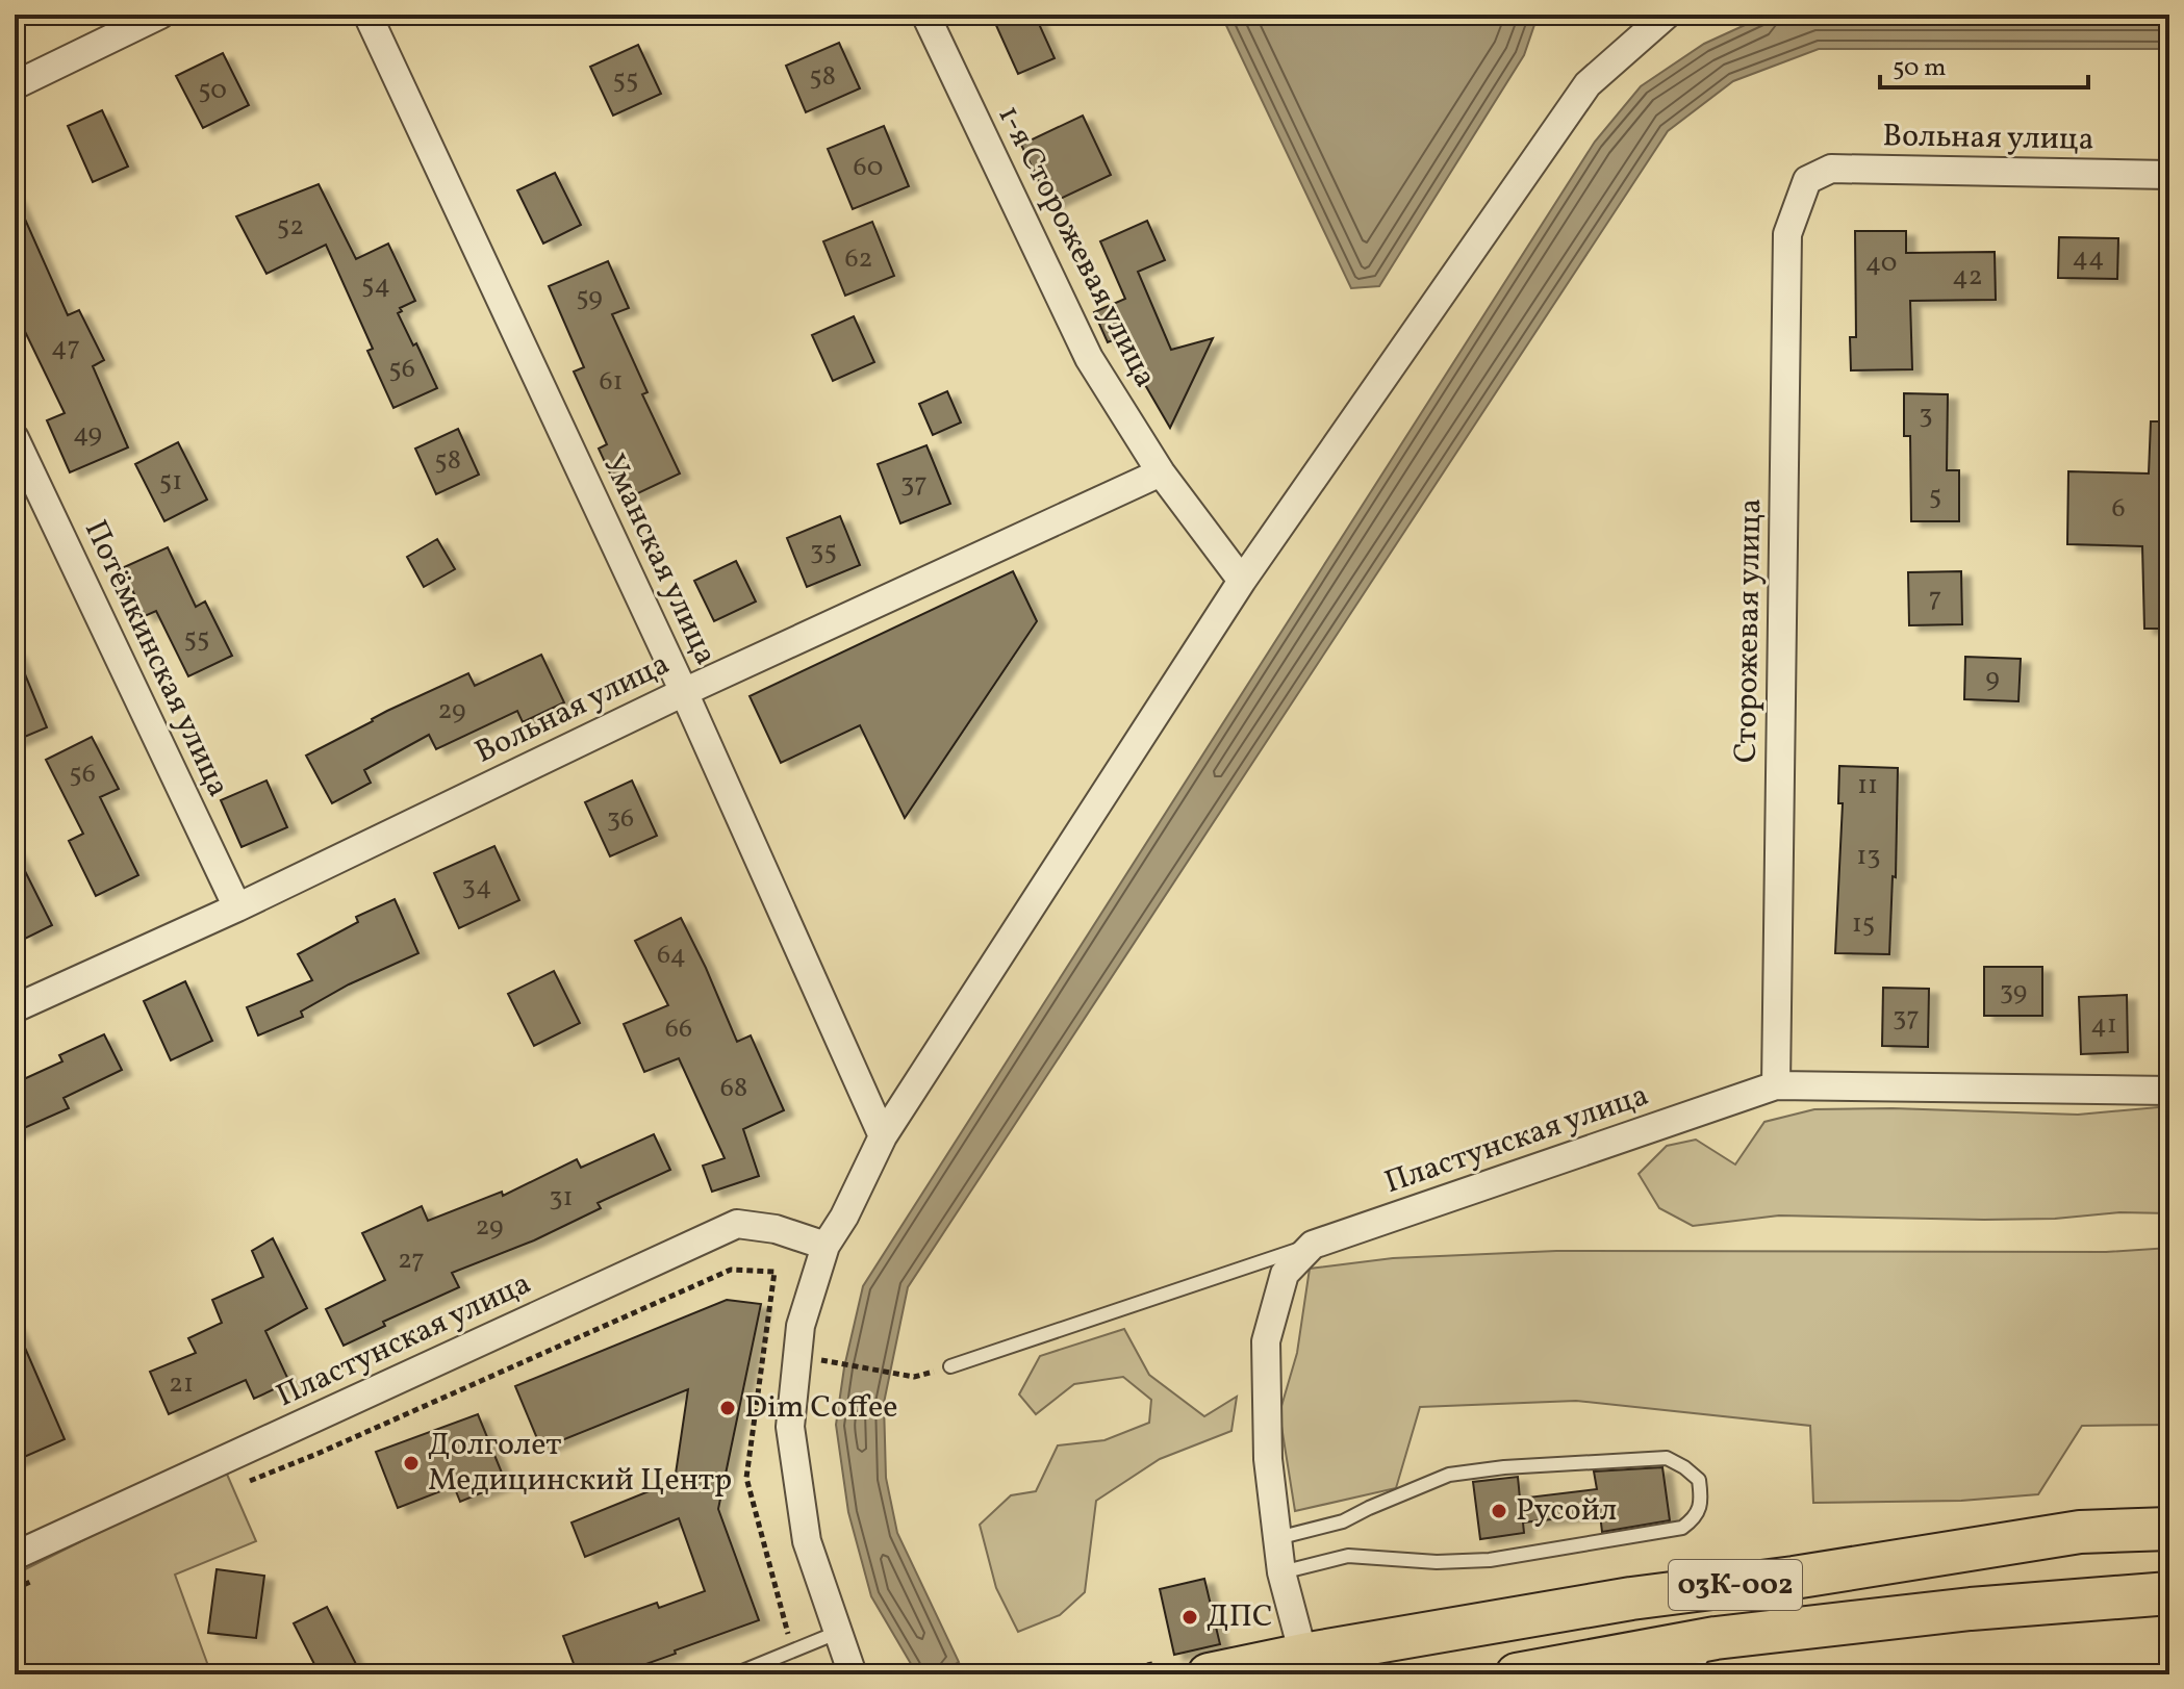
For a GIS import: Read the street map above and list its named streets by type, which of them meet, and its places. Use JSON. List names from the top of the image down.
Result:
{
  "streets": {
    "main road": ["03К-002"],
    "street": [
      "Вольная улица",
      "1-я Сторожевая улица",
      "Уманская улица",
      "Сторожевая улица",
      "Потёмкинская улица",
      "Пластунская улица"
    ]
  },
  "crossings": [
    ["Вольная улица", "1-я Сторожевая улица"],
    ["Вольная улица", "Уманская улица"],
    ["Вольная улица", "Сторожевая улица"],
    ["Вольная улица", "Потёмкинская улица"],
    ["Сторожевая улица", "Пластунская улица"],
    ["Пластунская улица", "03К-002"]
  ],
  "places": [
    "Dim Coffee",
    "Долголет Медицинский Центр",
    "Русойл",
    "ДПС"
  ],
  "house_numbers": [
    "58",
    "55",
    "50",
    "60",
    "52",
    "44",
    "62",
    "40",
    "42",
    "54",
    "59",
    "47",
    "56",
    "61",
    "3",
    "49",
    "58",
    "51",
    "37",
    "5",
    "6",
    "35",
    "7",
    "55",
    "9",
    "29",
    "56",
    "11",
    "36",
    "13",
    "34",
    "15",
    "64",
    "39",
    "37",
    "41",
    "66",
    "68",
    "31",
    "29",
    "27",
    "21"
  ],
  "scale_bar": "50 m"
}
